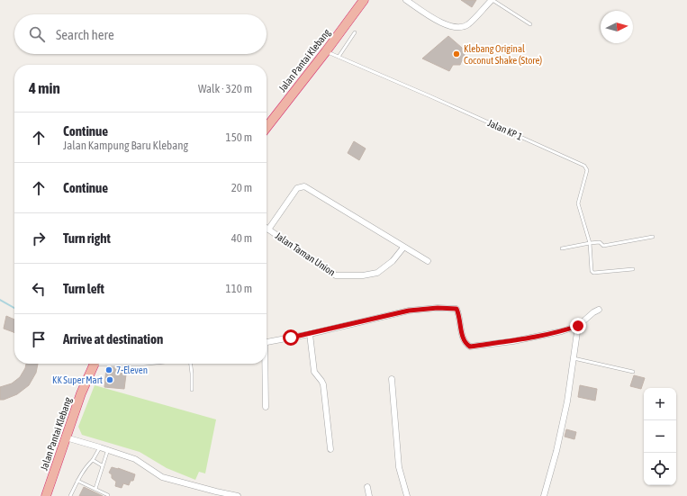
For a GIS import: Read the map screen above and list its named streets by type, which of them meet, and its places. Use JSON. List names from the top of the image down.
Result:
{
  "streets": {
    "highway": ["Jalan Pantai Klebang"],
    "street": ["Jalan Taman Union"],
    "lane": ["Jalan KP 1"]
  },
  "crossings": [
    ["Jalan Pantai Klebang", "Jalan KP 1"]
  ],
  "places": ["Klebang Original Coconut Shake (Store)", "7-Eleven", "KK Super Mart"],
  "north": "right",
  "page": {
    "search": "Search here",
    "heading": ["4 min", "Walk · 320 m"],
    "list": [
      ["Continue", "Jalan Kampung Baru Klebang", "150 m"],
      ["Continue", "20 m"],
      ["Turn right", "40 m"],
      ["Turn left", "110 m"],
      "Arrive at destination"
    ],
    "map_buttons": ["+", "−"]
  }
}
